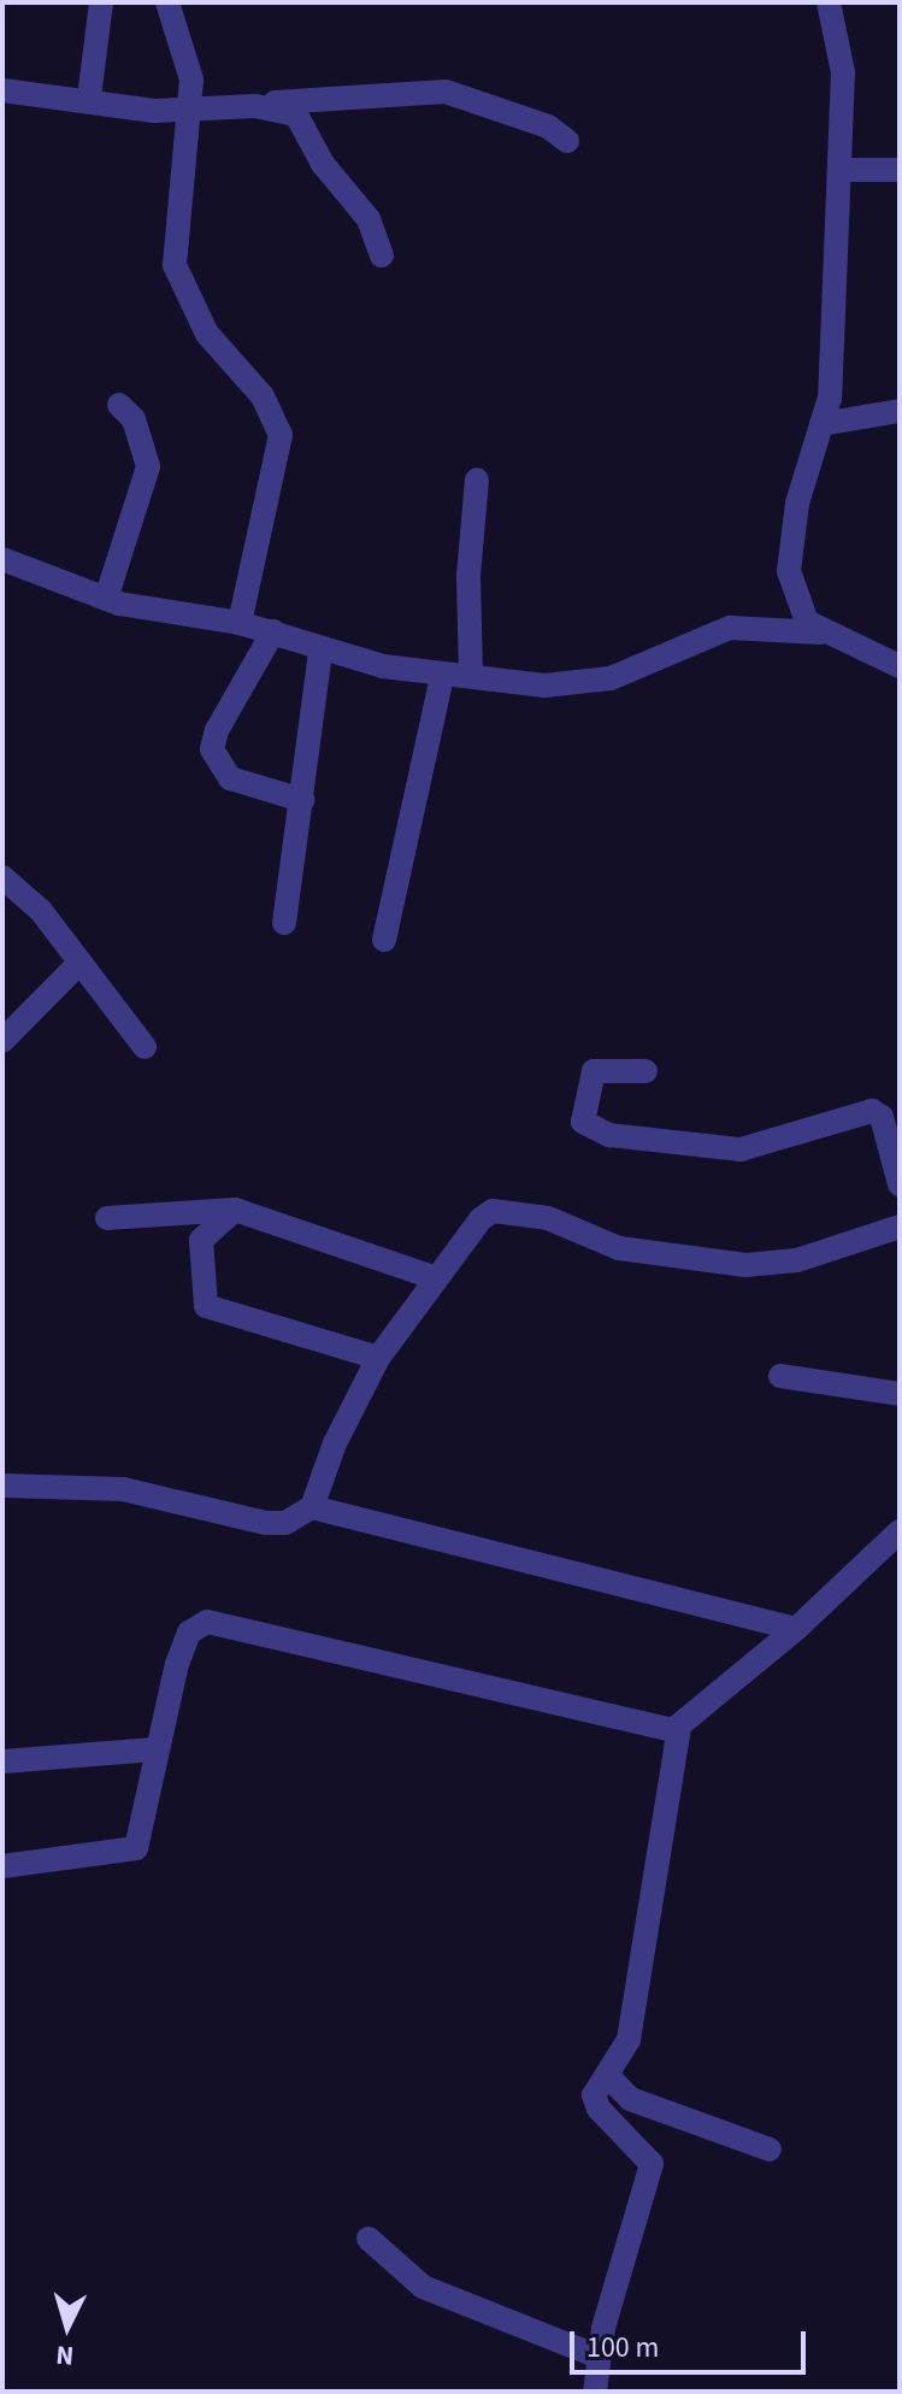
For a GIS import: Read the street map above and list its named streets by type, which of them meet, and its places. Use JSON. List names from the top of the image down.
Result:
{
  "scale_bar": "100 m",
  "north": "bottom"
}
